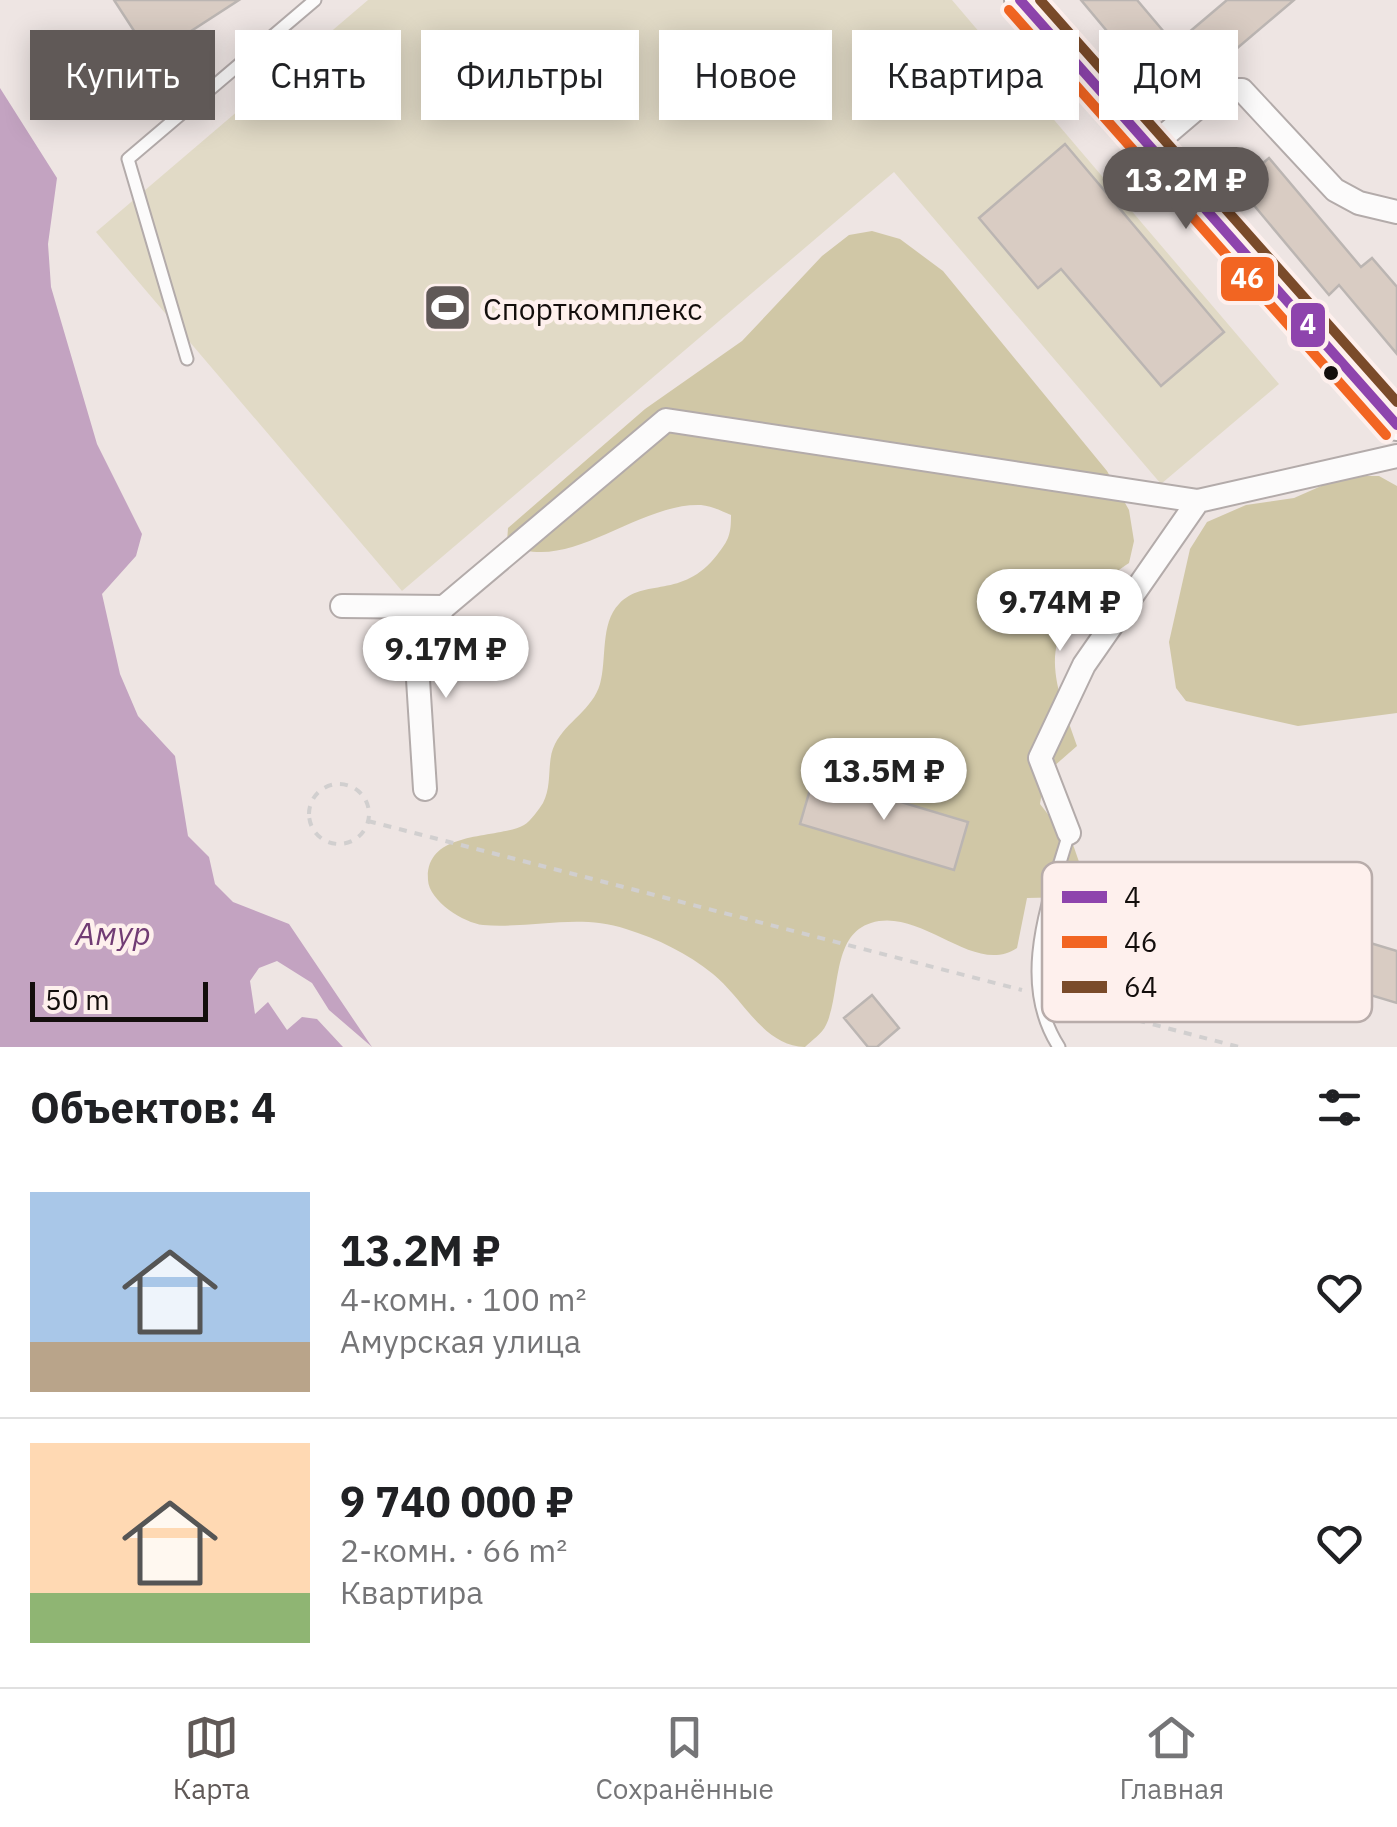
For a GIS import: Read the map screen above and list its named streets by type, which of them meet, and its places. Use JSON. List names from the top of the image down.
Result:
{
  "water": ["Амур"],
  "places": {
    "sports": ["Спорткомплекс"]
  },
  "lines": ["transit line 4", "transit line 64", "transit line 46"],
  "legend": ["4", "46", "64"],
  "scale_bar": "50 m",
  "page": {
    "chip": [
      "Купить",
      "Снять",
      "Фильтры",
      "Новое",
      "Квартира",
      "Дом"
    ],
    "price": [
      "13.2M ₽",
      "9.74M ₽",
      "9.17M ₽",
      "13.5M ₽"
    ],
    "scale": "50 m",
    "heading": "Объектов: 4",
    "list": [
      {
        "name": "13.2M ₽",
        "note": "4-комн. · 100 m² · Амурская улица"
      },
      {
        "name": "9 740 000 ₽",
        "note": "2-комн. · 66 m² · Квартира"
      }
    ],
    "tabs": ["Карта", "Сохранённые", "Главная"]
  }
}
